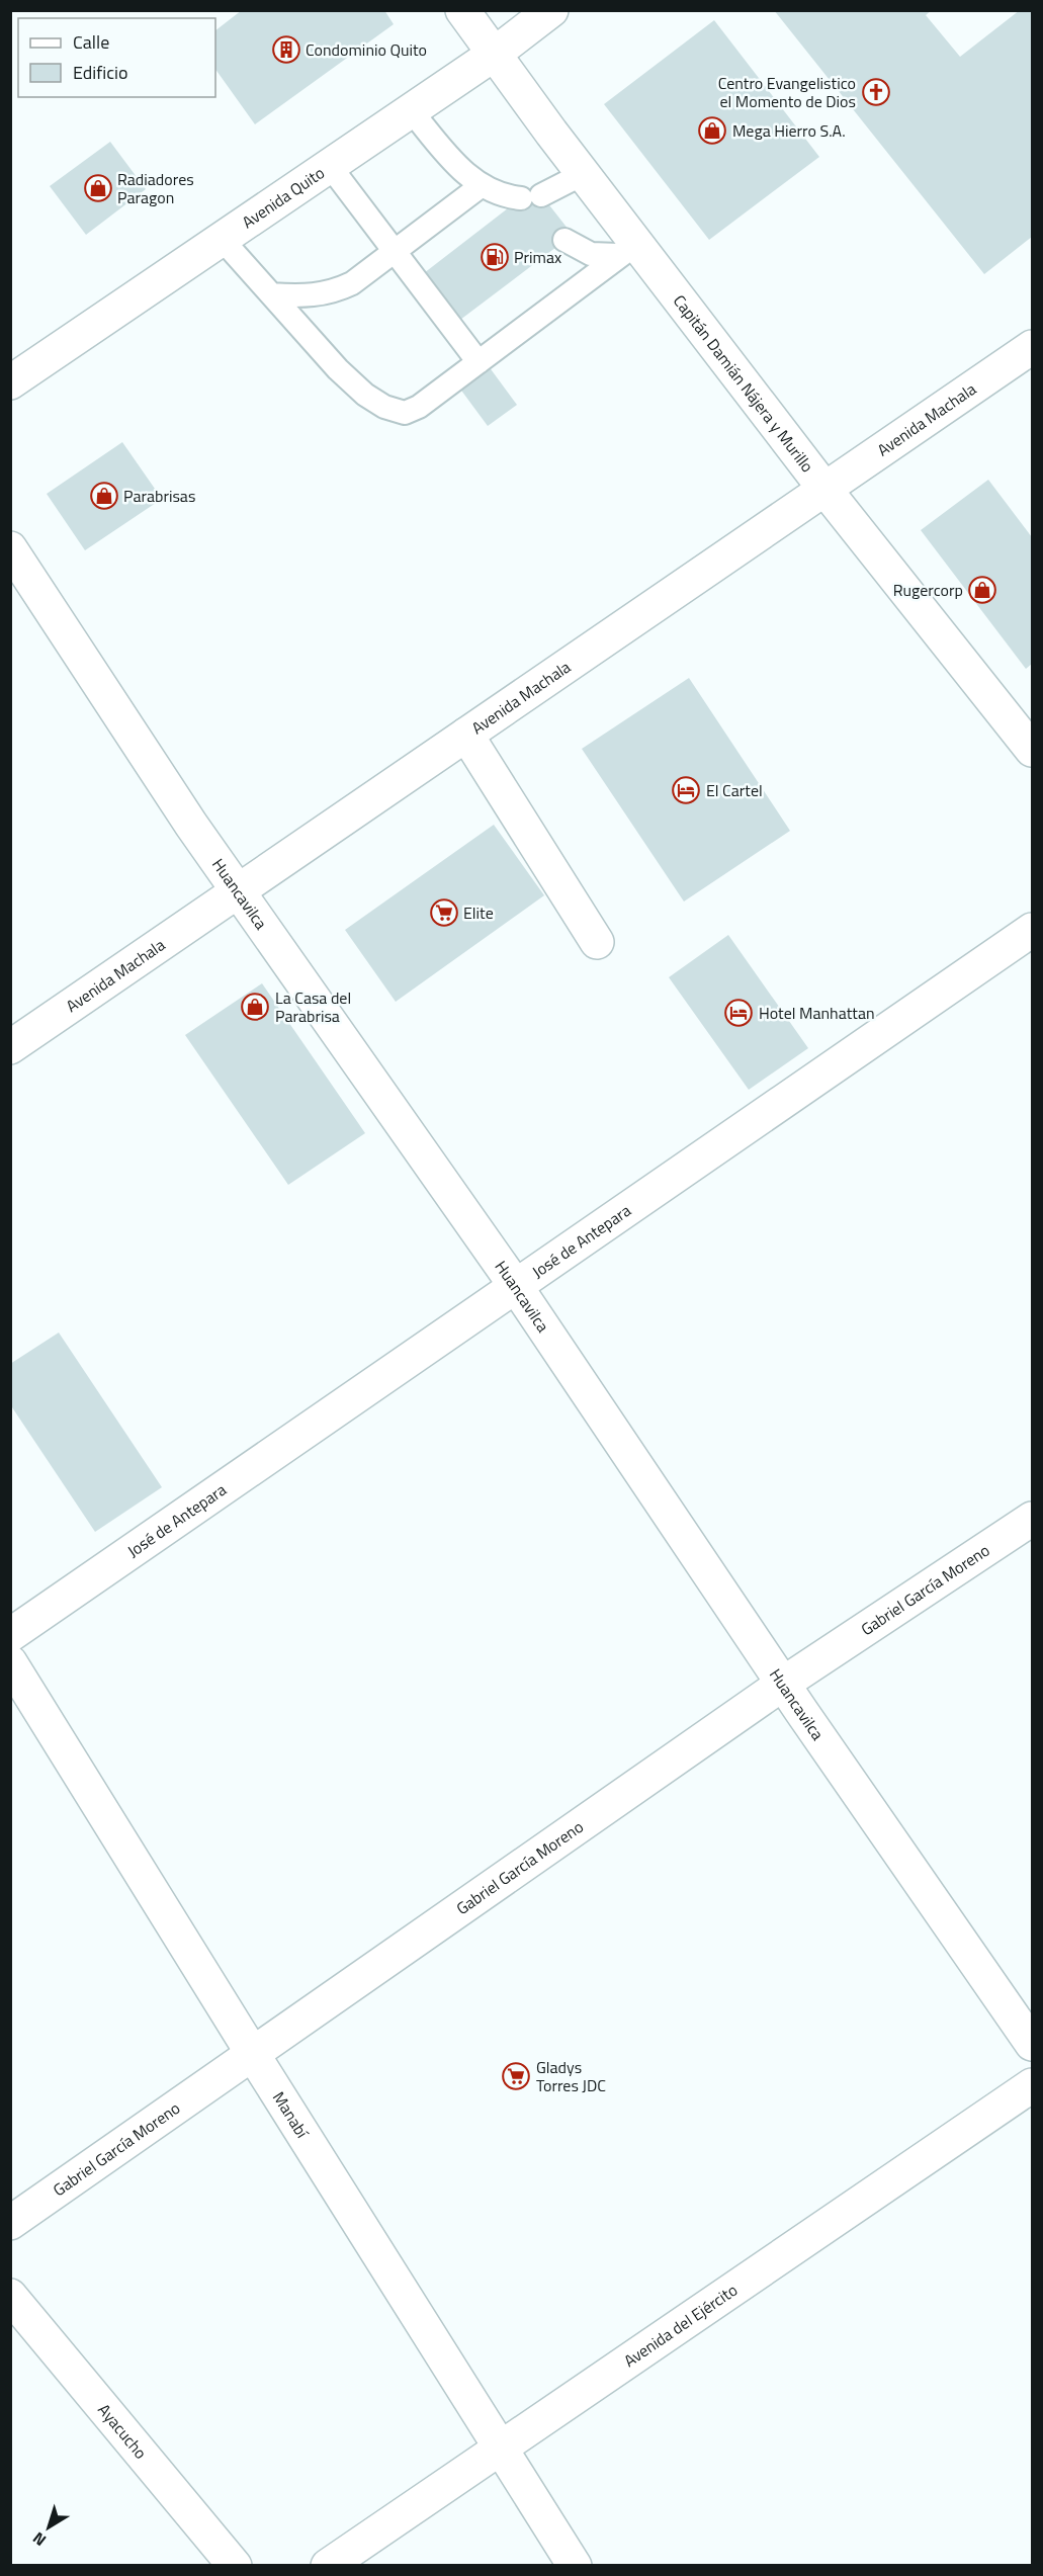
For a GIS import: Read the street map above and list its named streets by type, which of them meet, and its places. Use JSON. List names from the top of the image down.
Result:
{
  "streets": {
    "street": [
      "Avenida Quito",
      "Capitán Damián Nájera y Murillo",
      "Avenida Machala",
      "Huancavilca",
      "José de Antepara",
      "Gabriel García Moreno",
      "Manabí",
      "Avenida del Ejército",
      "Ayacucho"
    ]
  },
  "crossings": [
    ["Avenida Quito", "Capitán Damián Nájera y Murillo"],
    ["Capitán Damián Nájera y Murillo", "Avenida Machala"],
    ["Avenida Machala", "Huancavilca"],
    ["Huancavilca", "José de Antepara"],
    ["Huancavilca", "Gabriel García Moreno"],
    ["Gabriel García Moreno", "Manabí"],
    ["Manabí", "Avenida del Ejército"]
  ],
  "places": {
    "building": ["Condominio Quito"],
    "church": ["Centro Evangelistico el Momento de Dios"],
    "shop": [
      "Mega Hierro S.A.",
      "Radiadores Paragon",
      "Parabrisas",
      "Rugercorp",
      "La Casa del Parabrisa"
    ],
    "fuel station": ["Primax"],
    "hotel": ["El Cartel", "Hotel Manhattan"],
    "supermarket": ["Elite", "Gladys Torres JDC"]
  },
  "legend": ["Calle", "Edificio"],
  "north": "bottom left"
}
